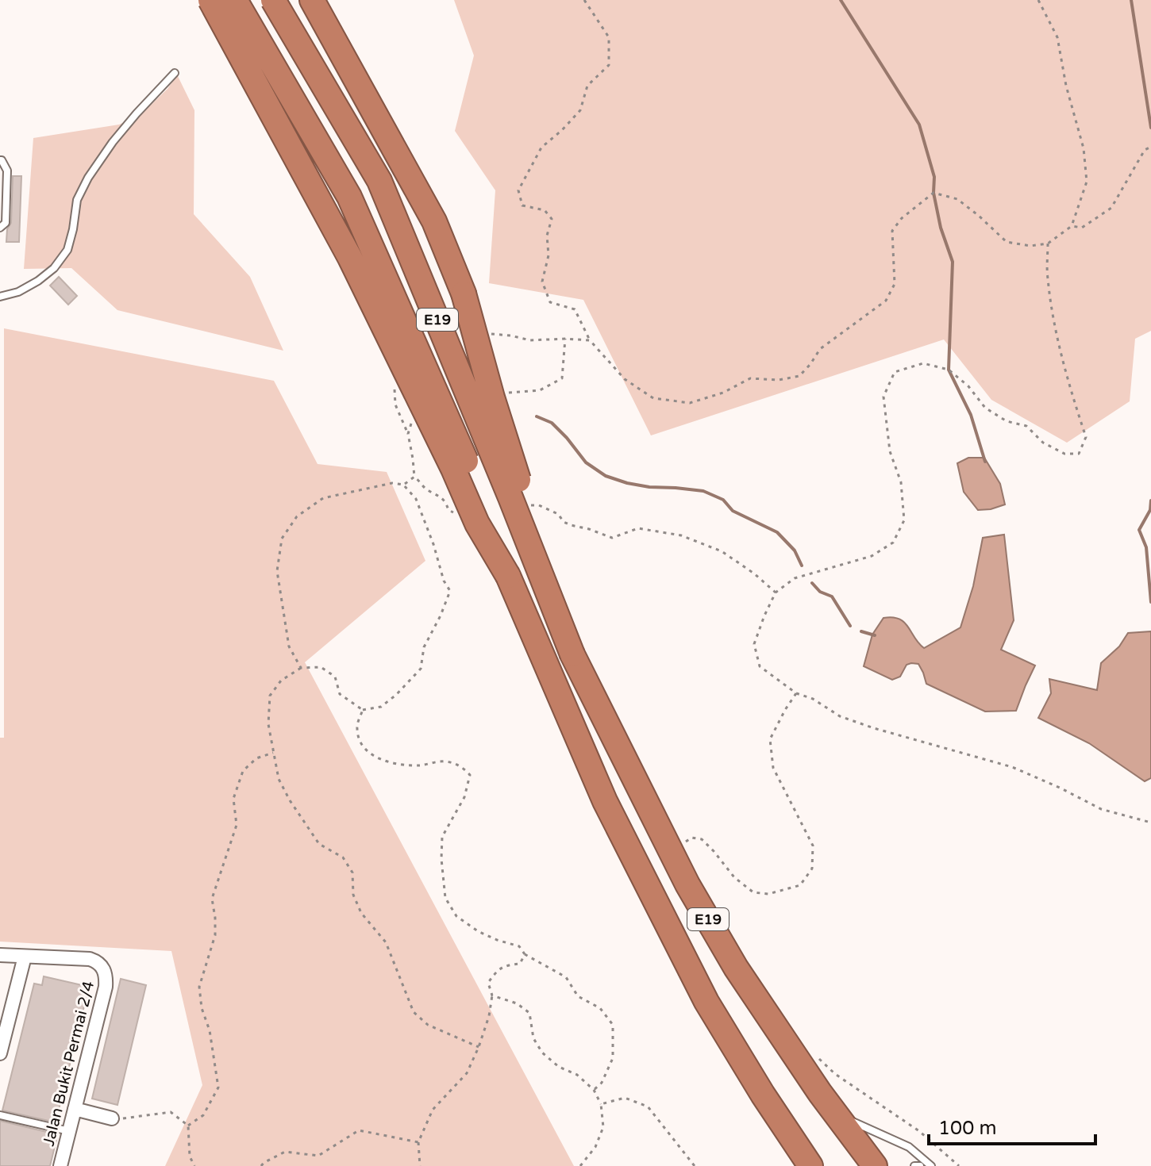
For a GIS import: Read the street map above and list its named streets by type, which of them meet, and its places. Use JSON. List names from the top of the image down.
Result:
{
  "streets": {
    "highway": ["E19"],
    "street": ["Jalan Bukit Permai 2/4"]
  },
  "scale_bar": "100 m"
}
